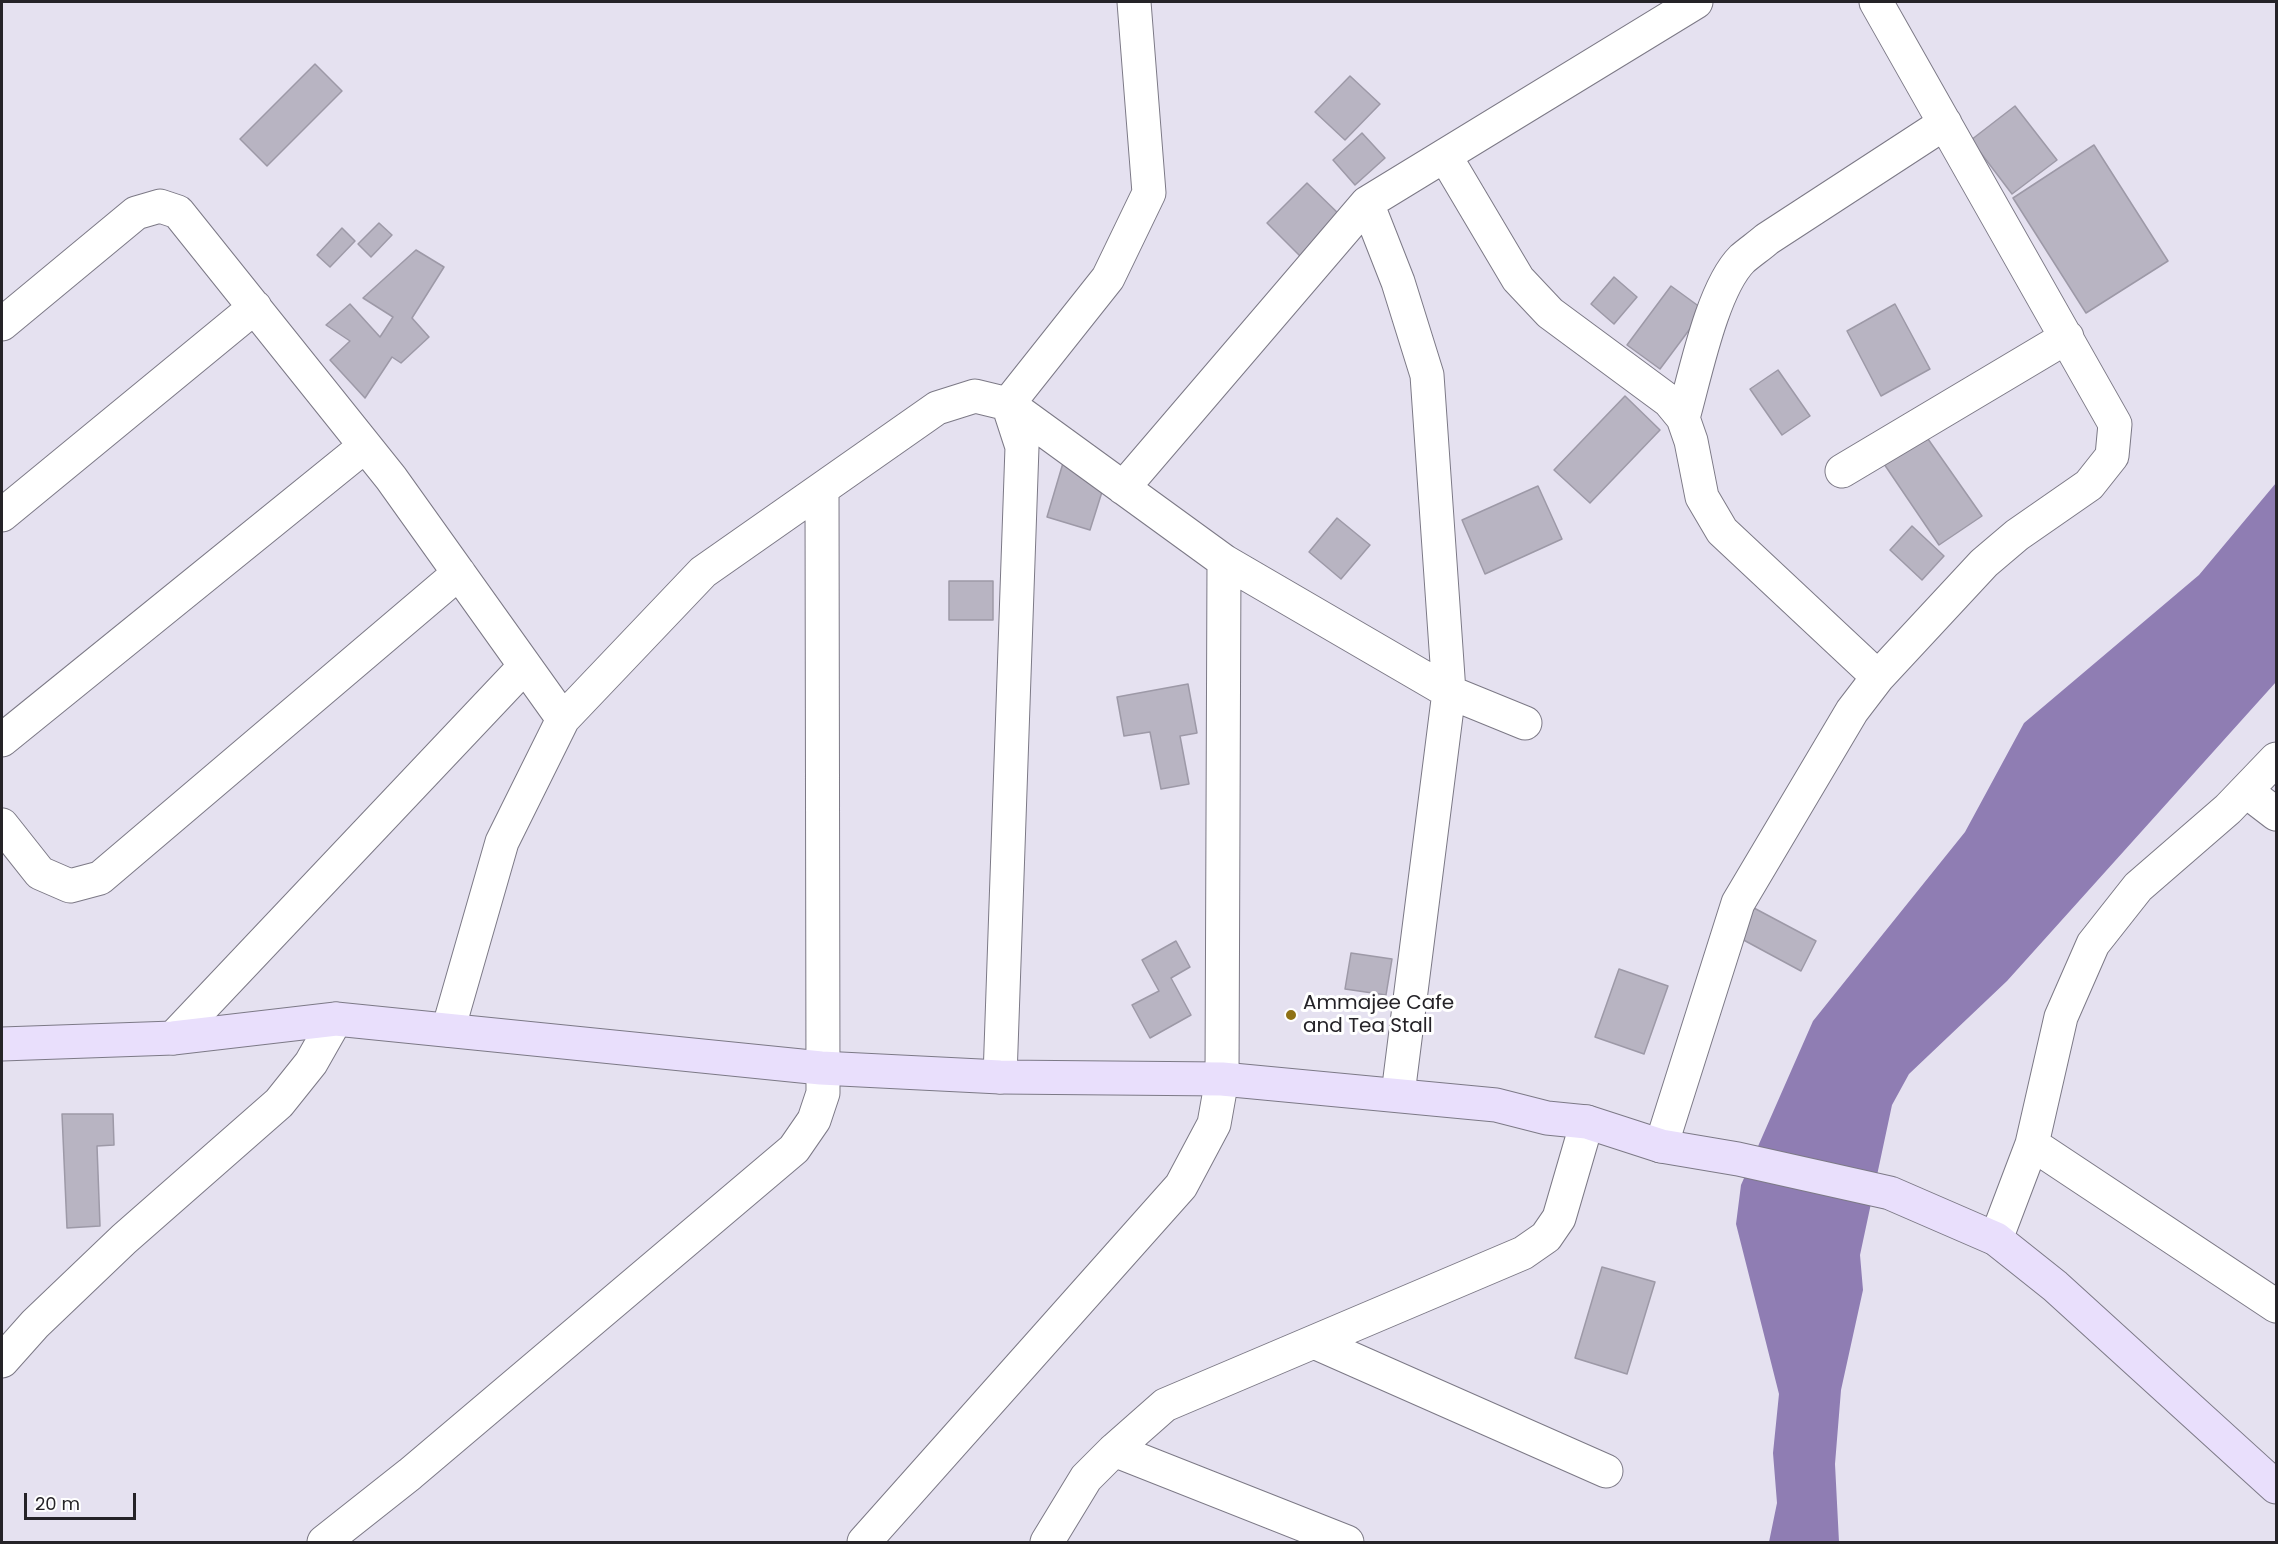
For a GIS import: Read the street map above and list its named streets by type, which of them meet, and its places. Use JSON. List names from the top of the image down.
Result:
{
  "places": ["Ammajee Cafe and Tea Stall"],
  "scale_bar": "20 m"
}
